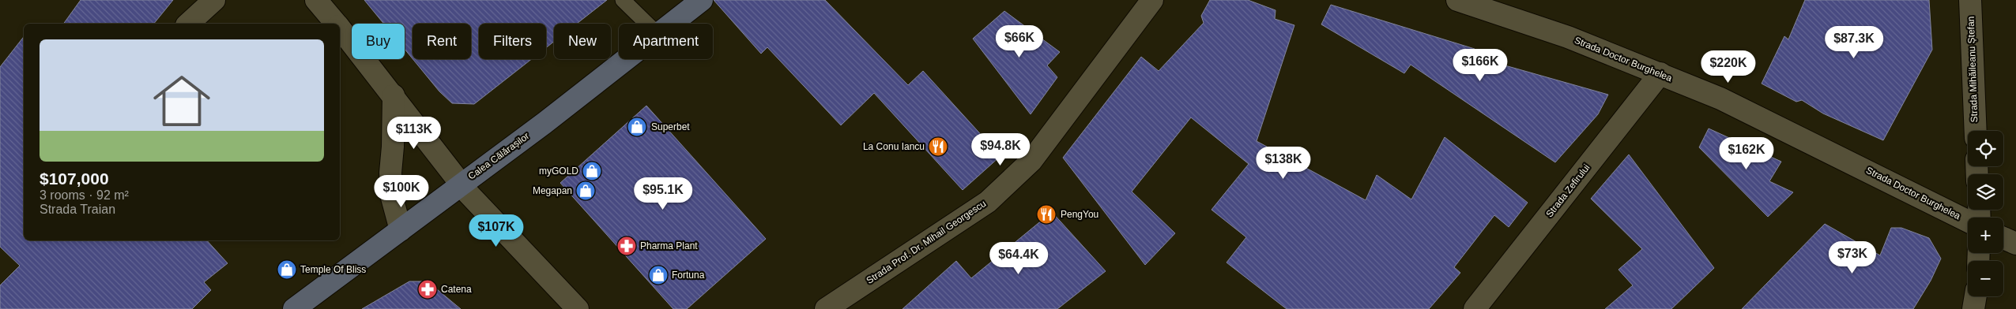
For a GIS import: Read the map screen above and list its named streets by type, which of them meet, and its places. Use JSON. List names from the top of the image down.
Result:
{
  "streets": {
    "main road": ["Calea Călărașilor"],
    "street": [
      "Strada Doctor Burghelea",
      "Strada Mihăileanu Ștefan",
      "Strada Zefirului",
      "Strada Prof. Dr. Mihail Georgescu"
    ]
  },
  "crossings": [
    ["Strada Doctor Burghelea", "Strada Zefirului"]
  ],
  "places": {
    "shop": [
      "Superbet",
      "myGOLD",
      "Megapan",
      "Temple Of Bliss",
      "Fortuna"
    ],
    "restaurant": ["La Conu Iancu", "PengYou"],
    "pharmacy": ["Pharma Plant", "Catena"]
  },
  "page": {
    "chip": [
      "Buy",
      "Rent",
      "Filters",
      "New",
      "Apartment"
    ],
    "list": [
      {
        "name": "$107,000",
        "note": "3 rooms · 92 m² · Strada Traian"
      }
    ],
    "price": [
      "$66K",
      "$87.3K",
      "$166K",
      "$220K",
      "$113K",
      "$94.8K",
      "$162K",
      "$138K",
      "$100K",
      "$95.1K",
      "$107K",
      "$73K",
      "$64.4K"
    ],
    "map_buttons": ["+", "−"]
  }
}
